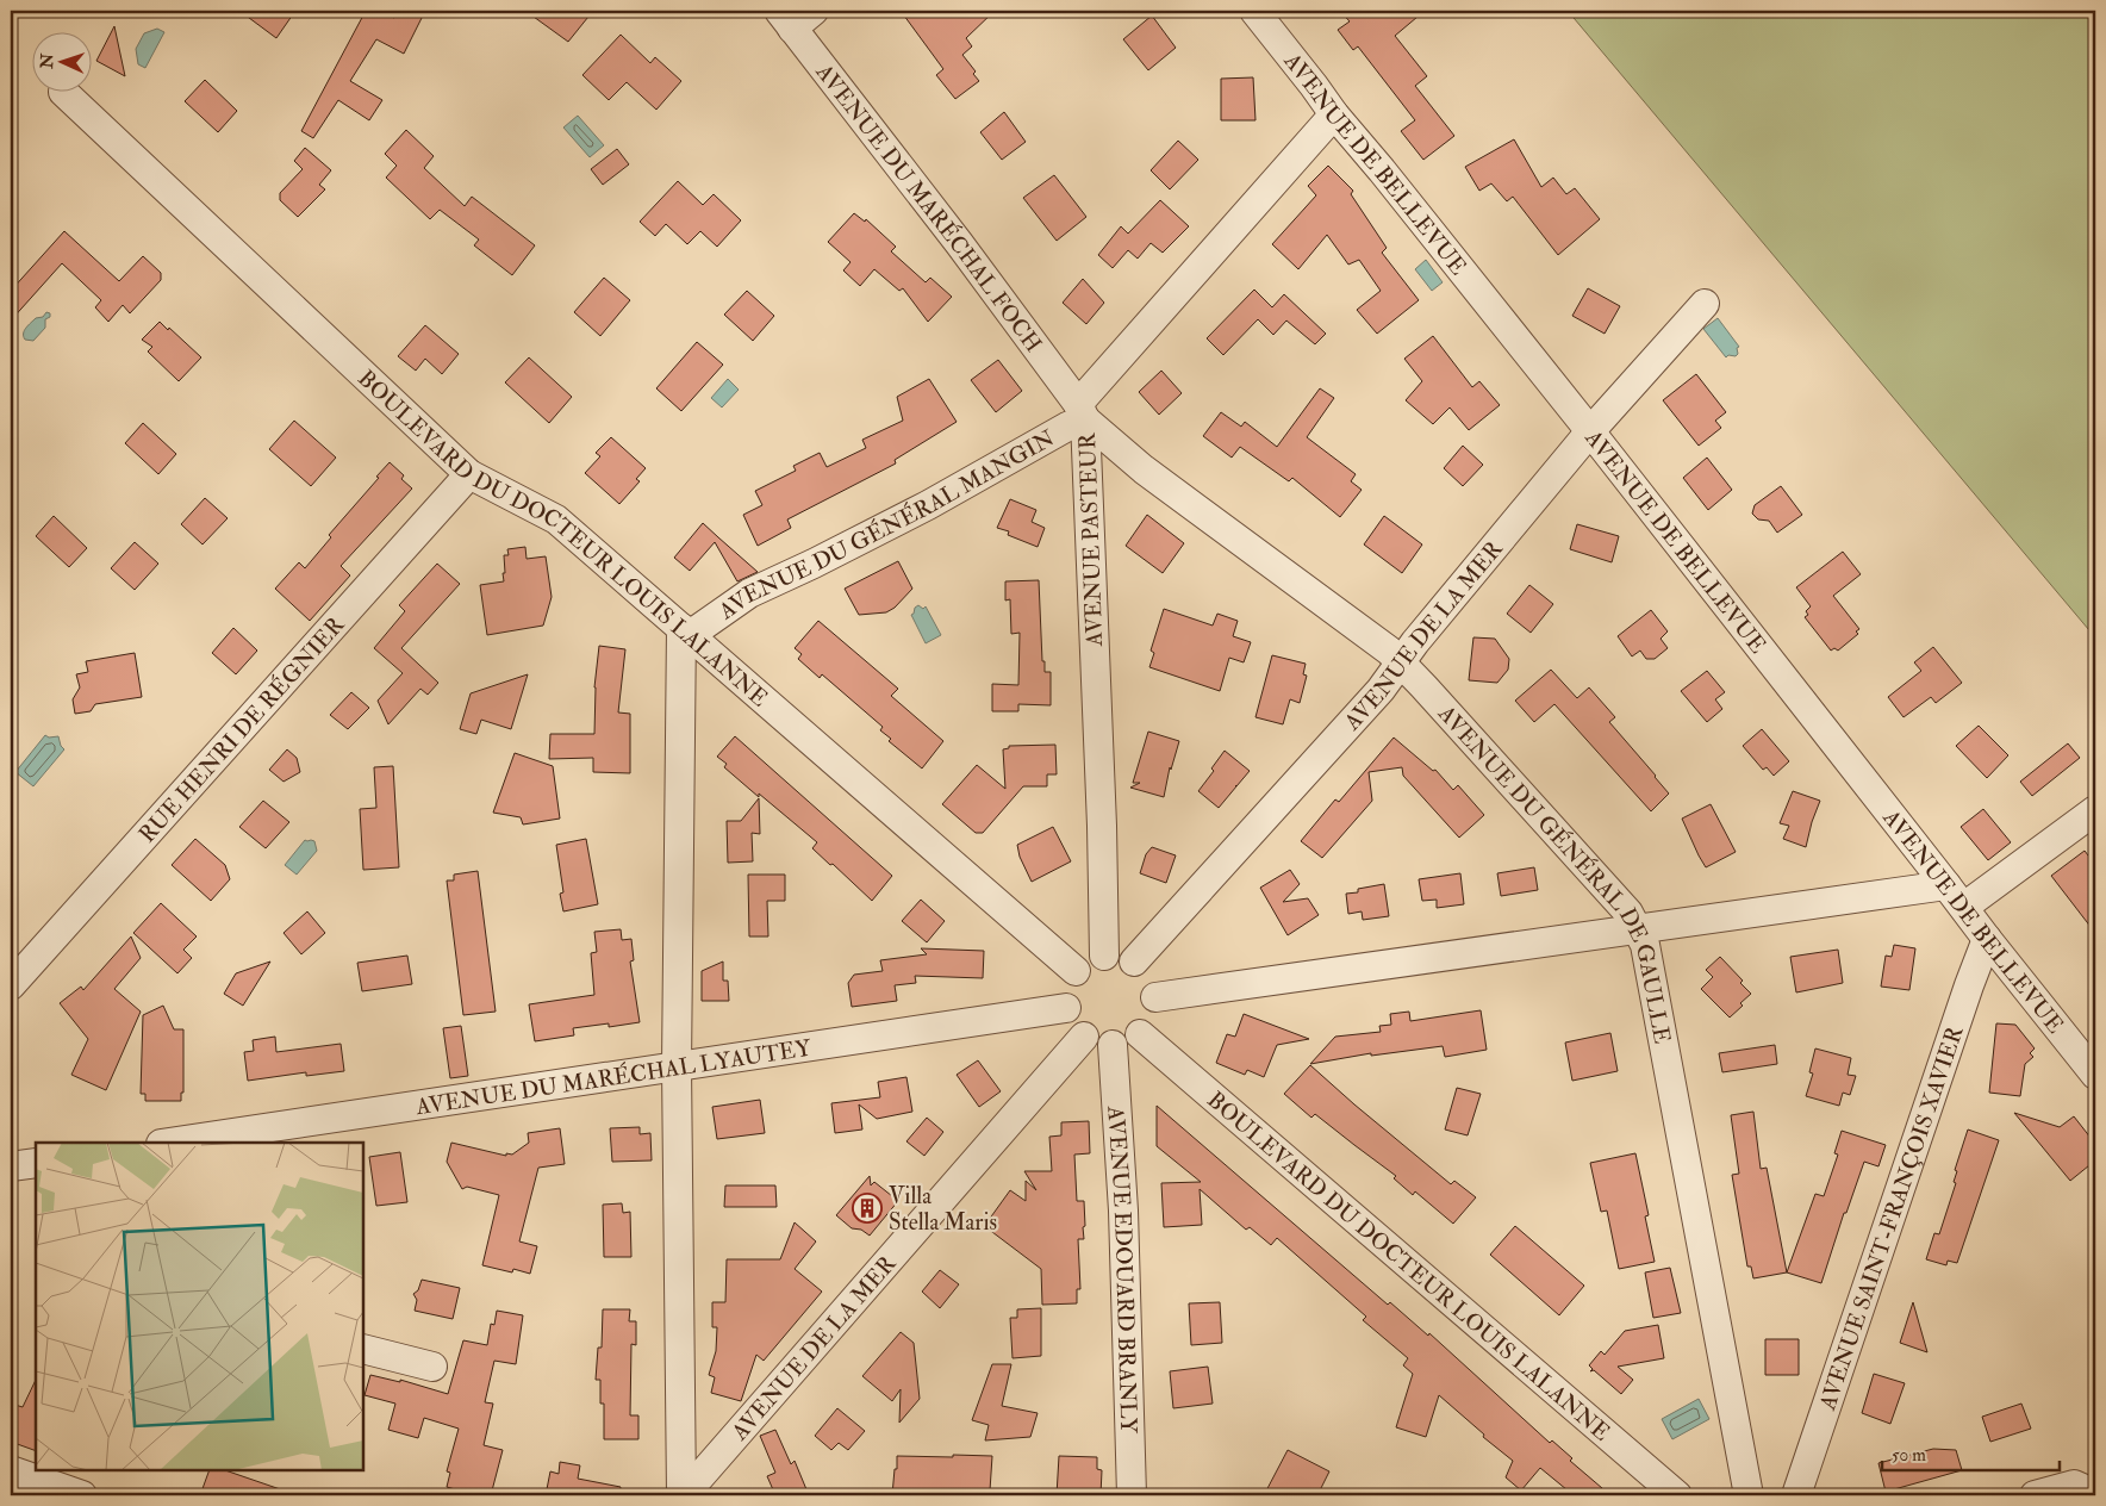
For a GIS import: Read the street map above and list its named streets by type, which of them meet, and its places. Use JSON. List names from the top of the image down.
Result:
{
  "streets": {
    "street": [
      "AVENUE DE BELLEVUE",
      "AVENUE DU MARÉCHAL FOCH",
      "AVENUE DU GÉNÉRAL MANGIN",
      "BOULEVARD DU DOCTEUR LOUIS LALANNE",
      "AVENUE PASTEUR",
      "AVENUE DE LA MER",
      "RUE HENRI DE RÉGNIER",
      "AVENUE DU GÉNÉRAL DE GAULLE",
      "AVENUE DU MARÉCHAL LYAUTEY",
      "AVENUE SAINT-FRANÇOIS XAVIER",
      "AVENUE EDOUARD BRANLY"
    ]
  },
  "crossings": [
    ["AVENUE DE BELLEVUE", "AVENUE PASTEUR"],
    ["AVENUE DE BELLEVUE", "AVENUE DE LA MER"],
    ["AVENUE DE BELLEVUE", "AVENUE SAINT-FRANÇOIS XAVIER"],
    ["AVENUE DU MARÉCHAL FOCH", "AVENUE DU GÉNÉRAL MANGIN"],
    ["AVENUE DU MARÉCHAL FOCH", "AVENUE PASTEUR"],
    ["AVENUE DU MARÉCHAL FOCH", "AVENUE DU GÉNÉRAL DE GAULLE"],
    ["AVENUE DU GÉNÉRAL MANGIN", "BOULEVARD DU DOCTEUR LOUIS LALANNE"],
    ["AVENUE DU GÉNÉRAL MANGIN", "AVENUE PASTEUR"],
    ["AVENUE DU GÉNÉRAL MANGIN", "AVENUE DU GÉNÉRAL DE GAULLE"],
    ["BOULEVARD DU DOCTEUR LOUIS LALANNE", "AVENUE PASTEUR"],
    ["BOULEVARD DU DOCTEUR LOUIS LALANNE", "AVENUE DE LA MER"],
    ["BOULEVARD DU DOCTEUR LOUIS LALANNE", "RUE HENRI DE RÉGNIER"],
    ["BOULEVARD DU DOCTEUR LOUIS LALANNE", "AVENUE DU MARÉCHAL LYAUTEY"],
    ["BOULEVARD DU DOCTEUR LOUIS LALANNE", "AVENUE EDOUARD BRANLY"],
    ["AVENUE PASTEUR", "AVENUE DE LA MER"],
    ["AVENUE PASTEUR", "AVENUE DU GÉNÉRAL DE GAULLE"],
    ["AVENUE PASTEUR", "AVENUE DU MARÉCHAL LYAUTEY"],
    ["AVENUE PASTEUR", "AVENUE EDOUARD BRANLY"],
    ["AVENUE DE LA MER", "AVENUE DU GÉNÉRAL DE GAULLE"],
    ["AVENUE DE LA MER", "AVENUE DU MARÉCHAL LYAUTEY"],
    ["AVENUE DE LA MER", "AVENUE EDOUARD BRANLY"],
    ["AVENUE DU MARÉCHAL LYAUTEY", "AVENUE EDOUARD BRANLY"]
  ],
  "places": {
    "building": ["Villa Stella Maris"]
  },
  "scale_bar": "50 m",
  "north": "left"
}
